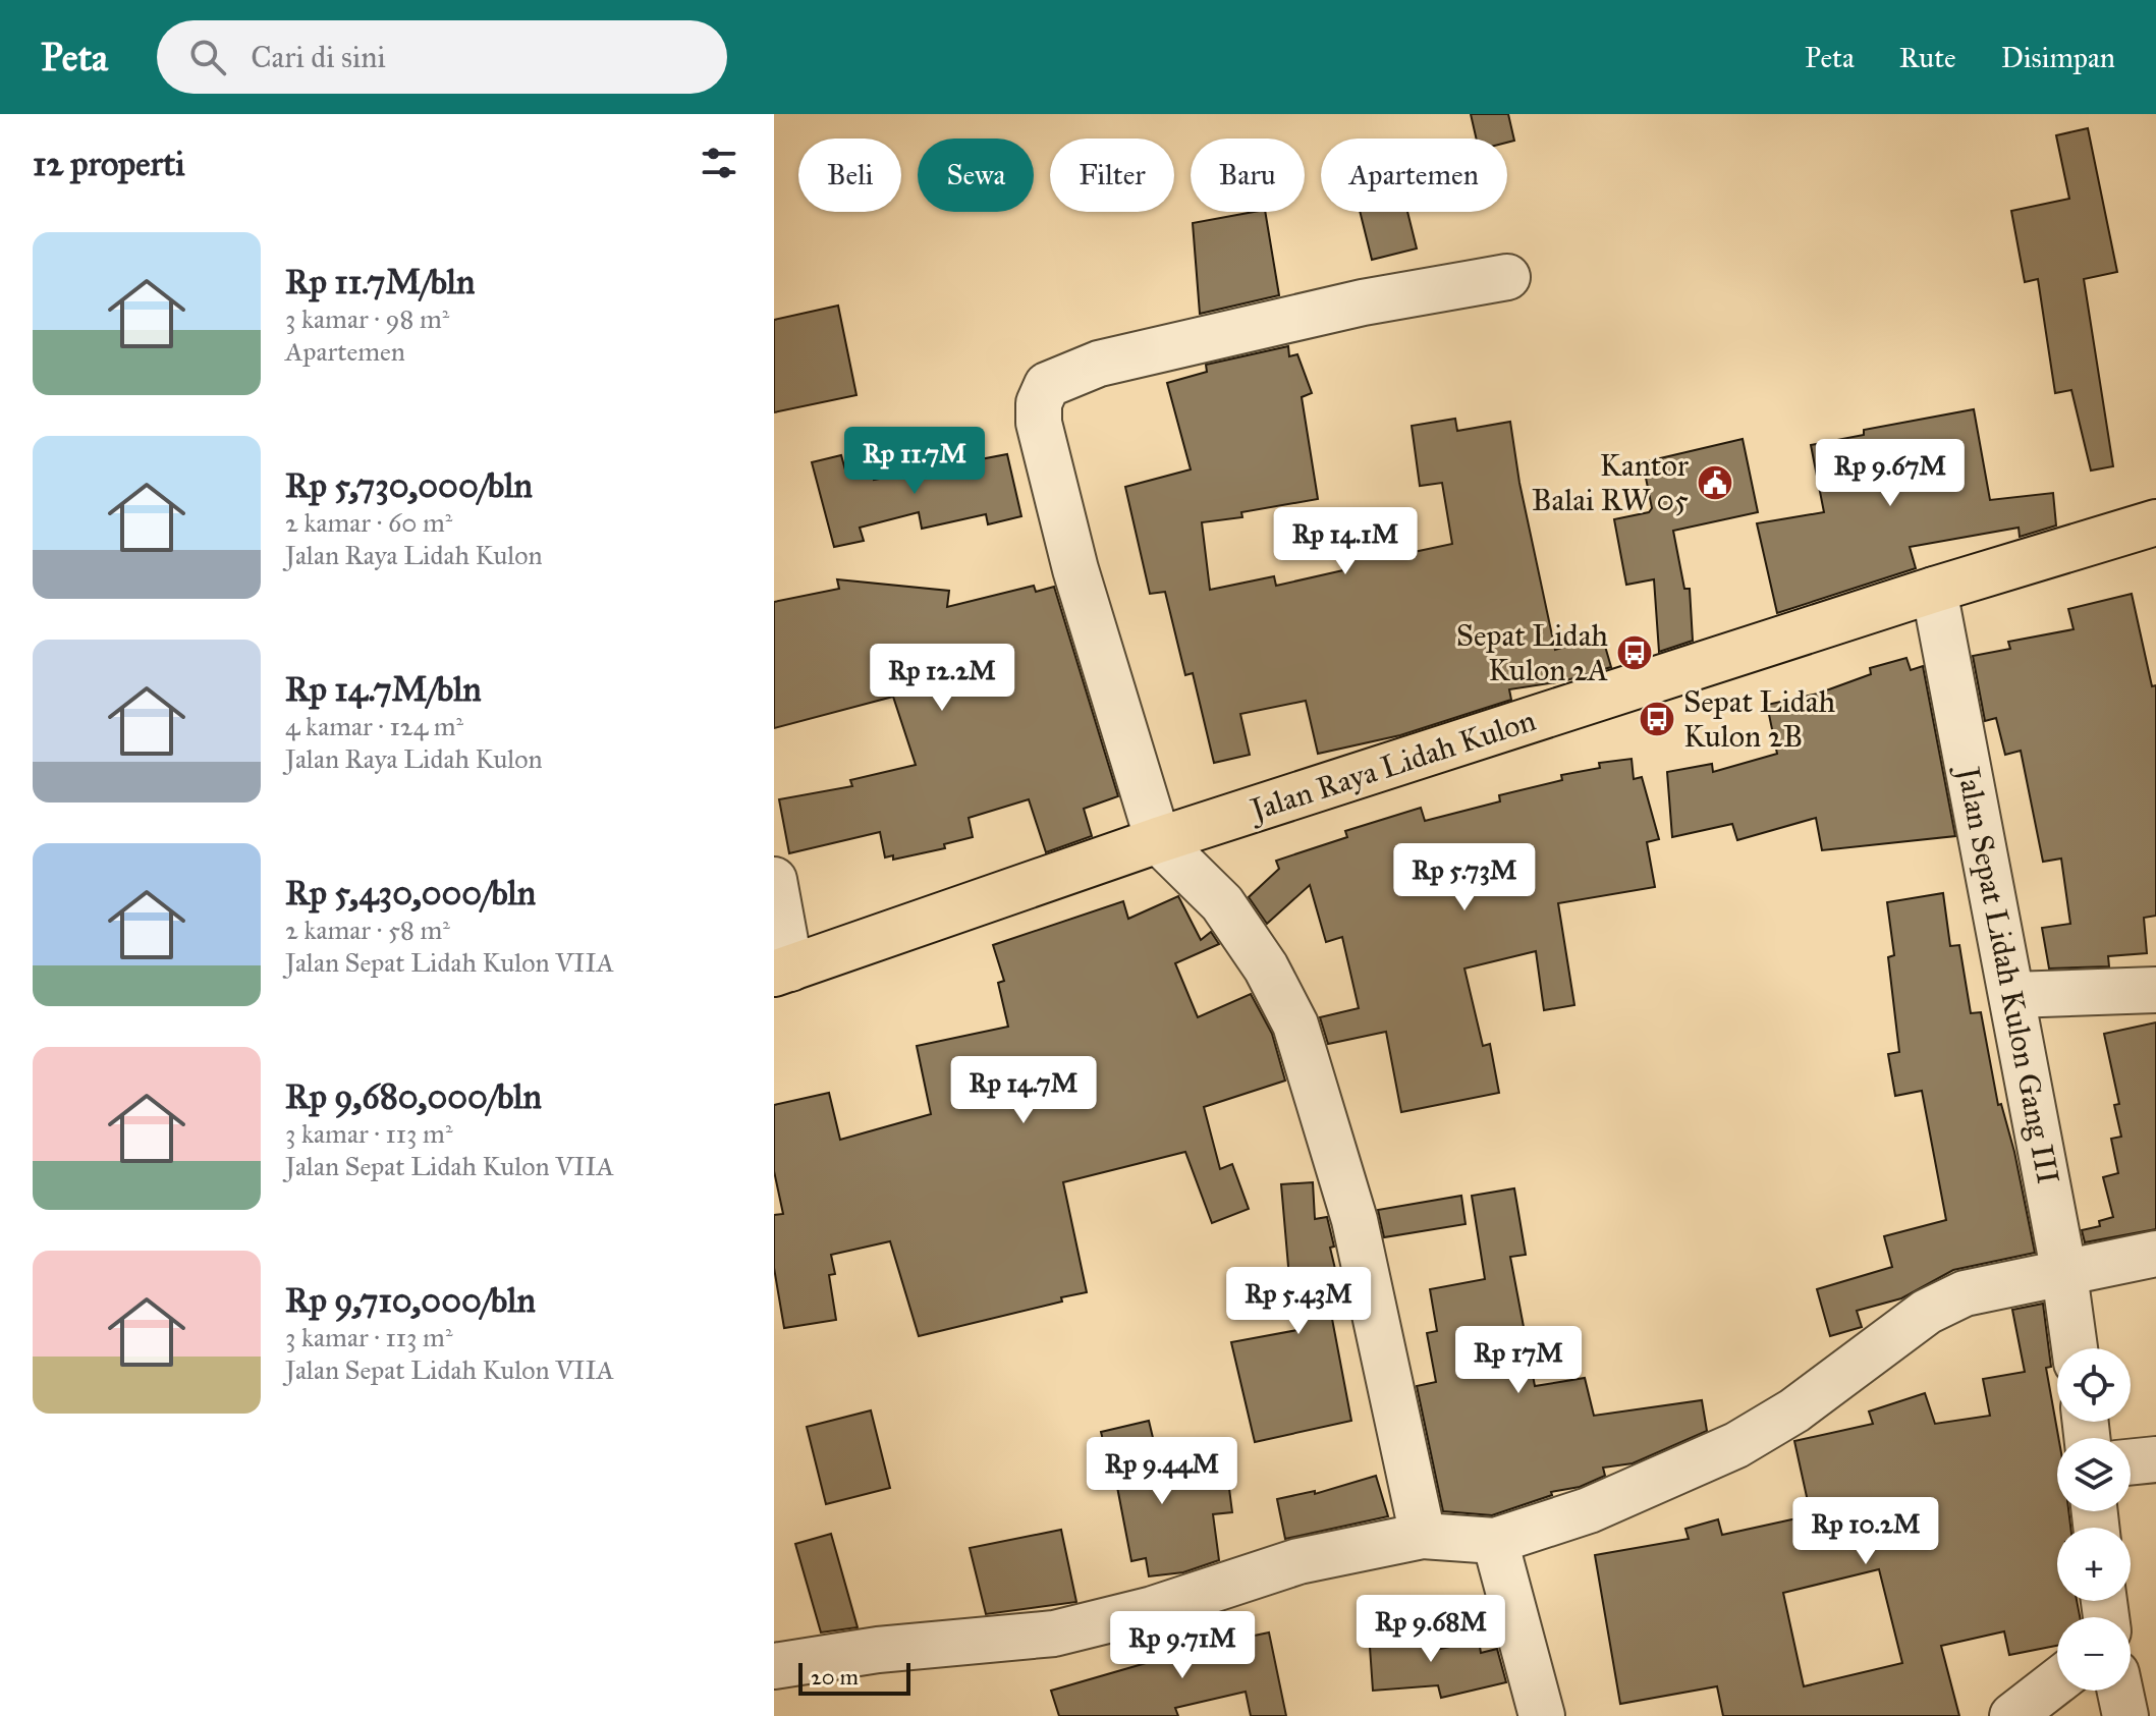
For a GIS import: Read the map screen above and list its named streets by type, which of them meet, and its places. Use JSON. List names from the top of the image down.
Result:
{
  "streets": {
    "main road": ["Jalan Raya Lidah Kulon"],
    "street": ["Jalan Sepat Lidah Kulon Gang III"]
  },
  "crossings": [
    ["Jalan Raya Lidah Kulon", "Jalan Sepat Lidah Kulon Gang III"]
  ],
  "places": {
    "public building": ["Kantor Balai RW 05"],
    "bus stop": ["Sepat Lidah Kulon 2A", "Sepat Lidah Kulon 2B"]
  },
  "scale_bar": "20 m",
  "page": {
    "header": "Peta",
    "search": "Cari di sini",
    "nav": ["Peta", "Rute", "Disimpan"],
    "heading": "12 properti",
    "chip": [
      "Beli",
      "Sewa",
      "Filter",
      "Baru",
      "Apartemen"
    ],
    "list": [
      {
        "name": "Rp 11.7M/bln",
        "note": "3 kamar · 98 m² · Apartemen"
      },
      {
        "name": "Rp 5,730,000/bln",
        "note": "2 kamar · 60 m² · Jalan Raya Lidah Kulon"
      },
      {
        "name": "Rp 14.7M/bln",
        "note": "4 kamar · 124 m² · Jalan Raya Lidah Kulon"
      },
      {
        "name": "Rp 5,430,000/bln",
        "note": "2 kamar · 58 m² · Jalan Sepat Lidah Kulon VIIA"
      },
      {
        "name": "Rp 9,680,000/bln",
        "note": "3 kamar · 113 m² · Jalan Sepat Lidah Kulon VIIA"
      },
      {
        "name": "Rp 9,710,000/bln",
        "note": "3 kamar · 113 m² · Jalan Sepat Lidah Kulon VIIA"
      }
    ],
    "price": [
      "Rp 11.7M",
      "Rp 9.67M",
      "Rp 14.1M",
      "Rp 12.2M",
      "Rp 5.73M",
      "Rp 14.7M",
      "Rp 5.43M",
      "Rp 17M",
      "Rp 9.44M",
      "Rp 10.2M",
      "Rp 9.68M",
      "Rp 9.71M"
    ],
    "map_buttons": ["+", "−"],
    "scale": "20 m"
  }
}
